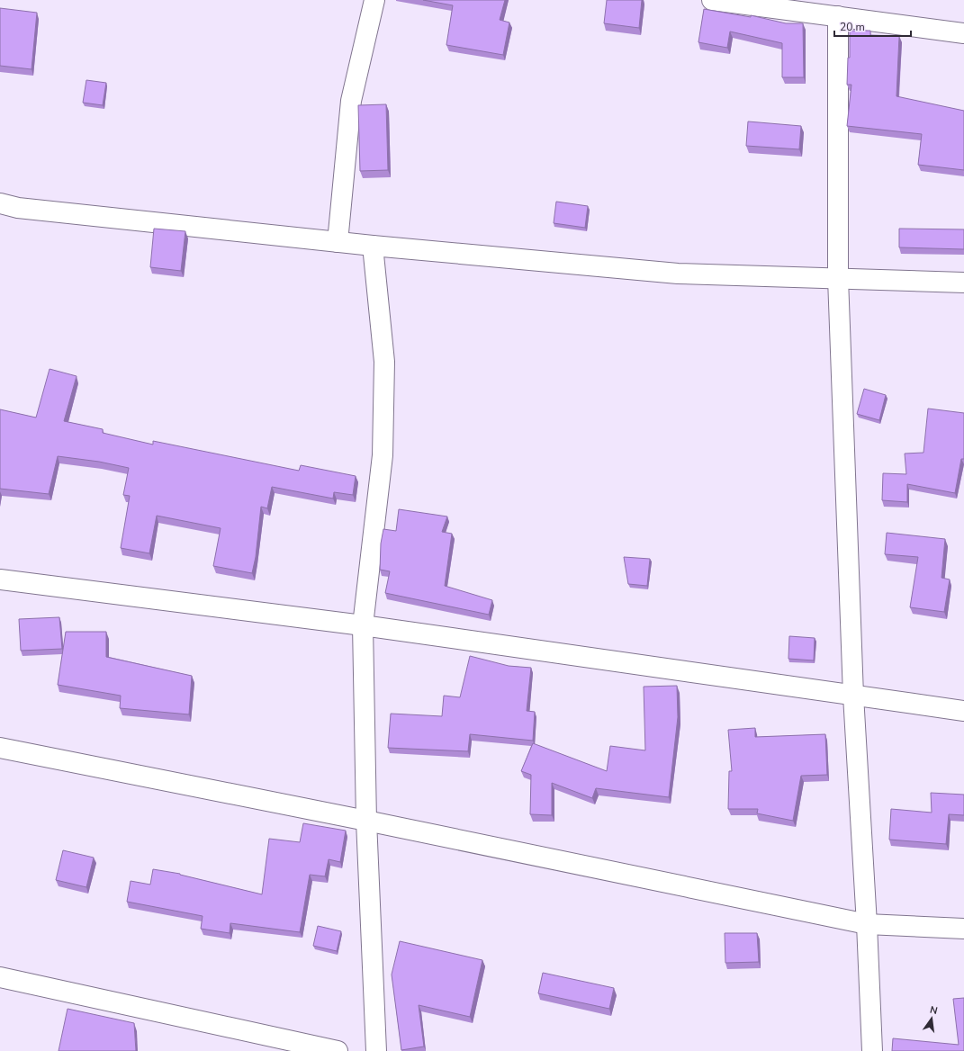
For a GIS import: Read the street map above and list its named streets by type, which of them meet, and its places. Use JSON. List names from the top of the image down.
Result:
{
  "scale_bar": "20 m",
  "north": "top"
}
